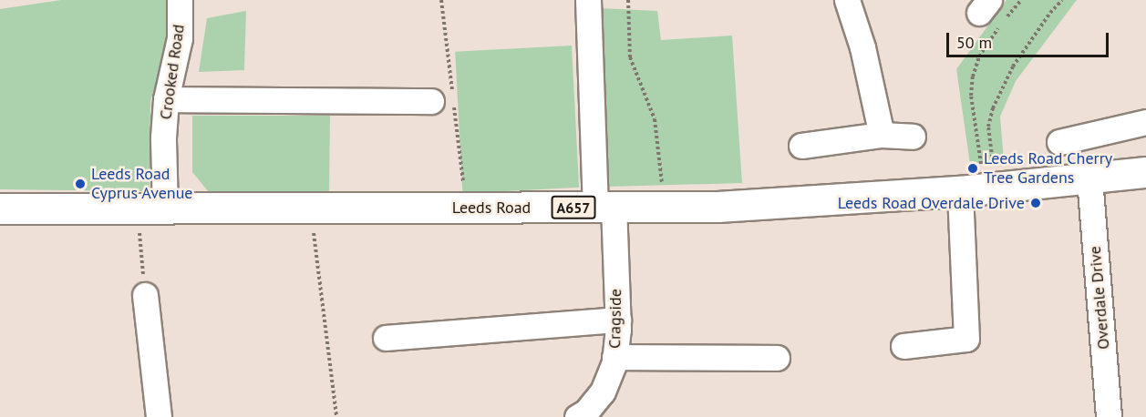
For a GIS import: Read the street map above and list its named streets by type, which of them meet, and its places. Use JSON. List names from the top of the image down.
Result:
{
  "streets": {
    "main road": ["Leeds Road", "A657"],
    "street": ["Crooked Road", "Overdale Drive", "Cragside"]
  },
  "crossings": [
    ["Crooked Road", "Leeds Road"],
    ["Leeds Road", "Overdale Drive"],
    ["Leeds Road", "Cragside"]
  ],
  "places": ["Leeds Road Cherry Tree Gardens", "Leeds Road Cyprus Avenue", "Leeds Road Overdale Drive"],
  "scale_bar": "50 m"
}
